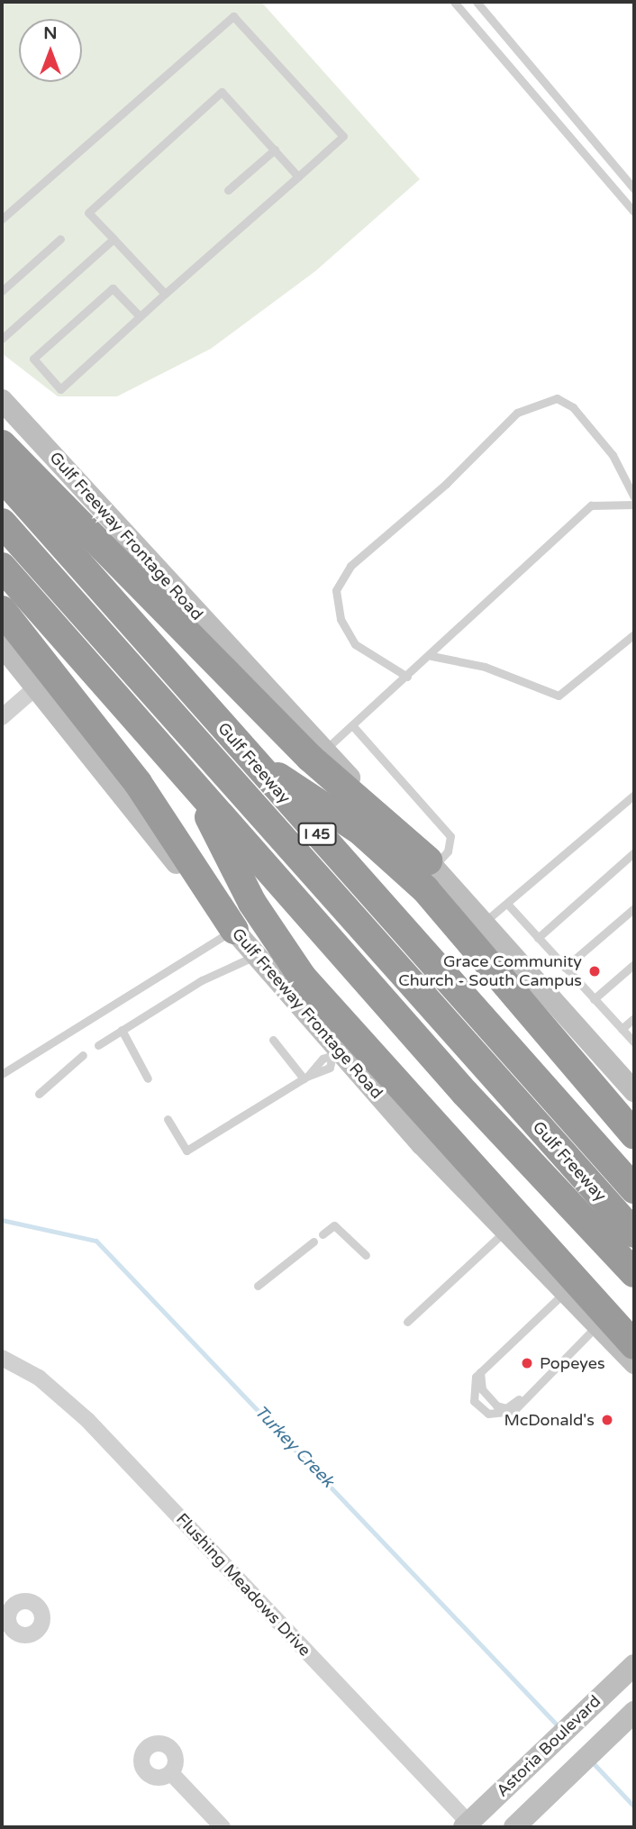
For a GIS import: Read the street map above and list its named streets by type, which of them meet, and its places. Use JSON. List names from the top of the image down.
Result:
{
  "streets": {
    "highway": ["Gulf Freeway", "I 45"],
    "main road": ["Gulf Freeway Frontage Road", "Astoria Boulevard"],
    "street": ["Flushing Meadows Drive"]
  },
  "crossings": [
    ["Flushing Meadows Drive", "Astoria Boulevard"]
  ],
  "water": ["Turkey Creek"],
  "places": ["Grace Community Church - South Campus", "Popeyes", "McDonald's"],
  "north": "top"
}
